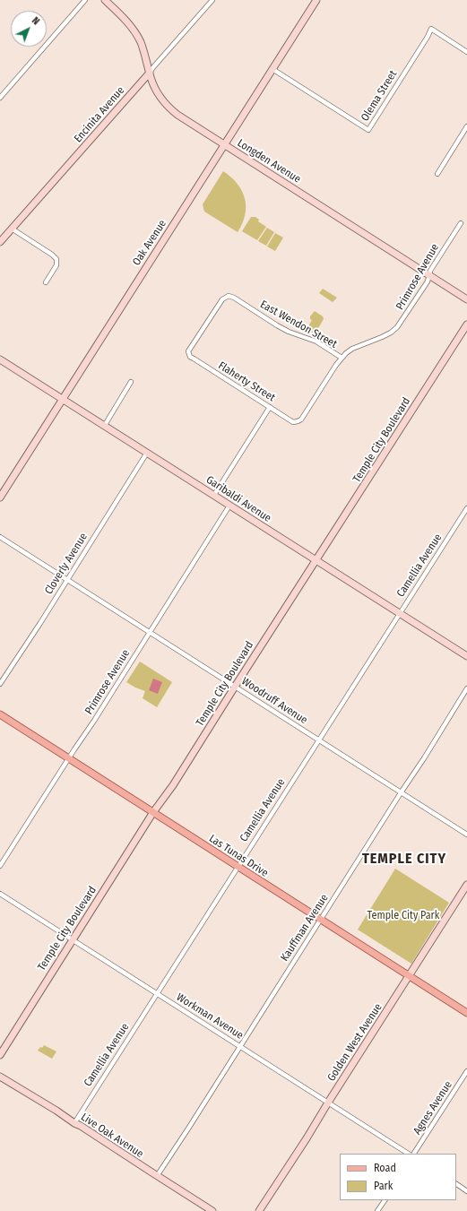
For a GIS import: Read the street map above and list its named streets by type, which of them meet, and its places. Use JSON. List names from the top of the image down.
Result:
{
  "streets": {
    "main road": ["Las Tunas Drive"],
    "street": [
      "Olema Street",
      "Encinita Avenue",
      "Longden Avenue",
      "Oak Avenue",
      "Primrose Avenue",
      "East Wendon Street",
      "Flaherty Street",
      "Temple City Boulevard",
      "Garibaldi Avenue",
      "Cloverly Avenue",
      "Camellia Avenue",
      "Woodruff Avenue",
      "Kauffman Avenue",
      "Workman Avenue",
      "Golden West Avenue",
      "Agnes Avenue",
      "Live Oak Avenue"
    ]
  },
  "crossings": [
    ["Olema Street", "Oak Avenue"],
    ["Encinita Avenue", "Longden Avenue"],
    ["Longden Avenue", "Oak Avenue"],
    ["Longden Avenue", "Primrose Avenue"],
    ["Oak Avenue", "Garibaldi Avenue"],
    ["Primrose Avenue", "East Wendon Street"],
    ["Primrose Avenue", "Flaherty Street"],
    ["Primrose Avenue", "Garibaldi Avenue"],
    ["Primrose Avenue", "Woodruff Avenue"],
    ["Primrose Avenue", "Las Tunas Drive"],
    ["East Wendon Street", "Flaherty Street"],
    ["Temple City Boulevard", "Garibaldi Avenue"],
    ["Temple City Boulevard", "Woodruff Avenue"],
    ["Temple City Boulevard", "Las Tunas Drive"],
    ["Temple City Boulevard", "Workman Avenue"],
    ["Garibaldi Avenue", "Cloverly Avenue"],
    ["Garibaldi Avenue", "Camellia Avenue"],
    ["Cloverly Avenue", "Woodruff Avenue"],
    ["Camellia Avenue", "Woodruff Avenue"],
    ["Camellia Avenue", "Las Tunas Drive"],
    ["Camellia Avenue", "Workman Avenue"],
    ["Camellia Avenue", "Live Oak Avenue"],
    ["Woodruff Avenue", "Kauffman Avenue"],
    ["Las Tunas Drive", "Kauffman Avenue"],
    ["Las Tunas Drive", "Golden West Avenue"],
    ["Kauffman Avenue", "Workman Avenue"],
    ["Kauffman Avenue", "Live Oak Avenue"],
    ["Workman Avenue", "Golden West Avenue"]
  ],
  "districts": ["TEMPLE CITY"],
  "parks": ["Temple City Park"],
  "legend": ["Road", "Park"],
  "north": "top right"
}
